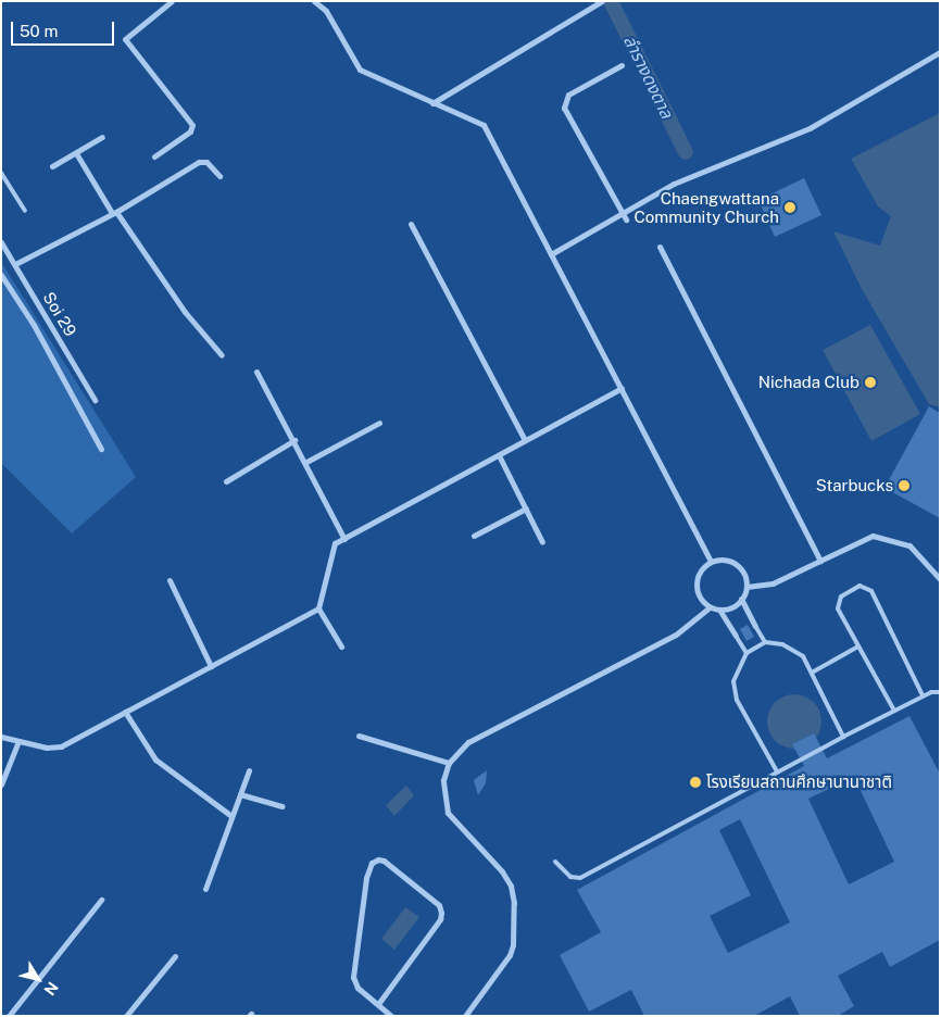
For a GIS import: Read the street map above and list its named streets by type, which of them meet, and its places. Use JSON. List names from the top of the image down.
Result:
{
  "streets": {
    "street": ["Soi 29"]
  },
  "water": ["ลำรางดงตาล"],
  "places": [
    "Chaengwattana Community Church",
    "Nichada Club",
    "Starbucks",
    "โรงเรียนสถานศึกษานานาชาติ"
  ],
  "scale_bar": "50 m",
  "north": "bottom right"
}
